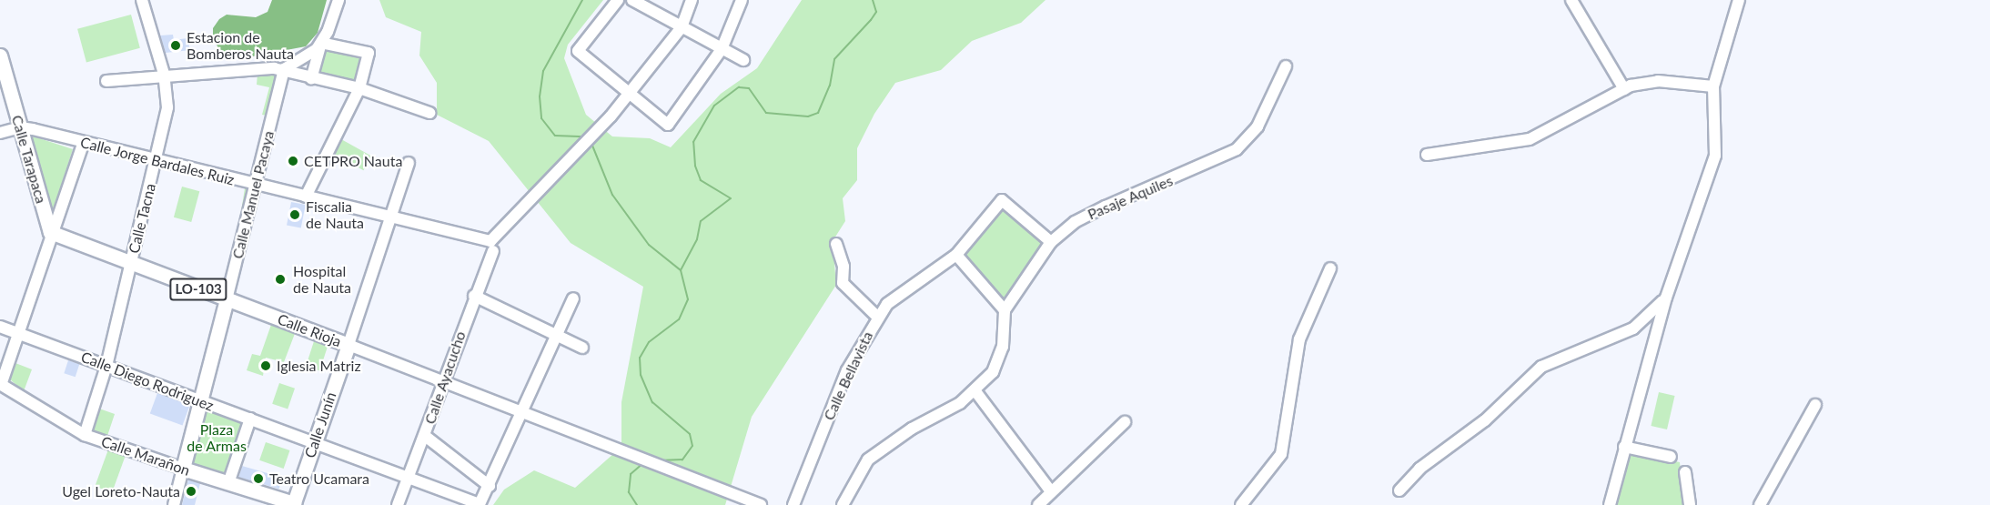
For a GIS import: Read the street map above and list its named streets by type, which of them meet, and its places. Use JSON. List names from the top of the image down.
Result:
{
  "streets": {
    "main road": [
      "Calle Tarapaca",
      "Calle Manuel Pacaya",
      "LO-103",
      "Calle Rioja",
      "Calle Junín",
      "Calle Marañon"
    ],
    "street": [
      "Calle Jorge Bardales Ruiz",
      "Pasaje Aquiles",
      "Calle Tacna",
      "Calle Bellavista",
      "Calle Ayacucho",
      "Calle Diego Rodriguez"
    ]
  },
  "crossings": [
    ["Calle Tarapaca", "Calle Jorge Bardales Ruiz"],
    ["Calle Tarapaca", "Calle Rioja"],
    ["Calle Tarapaca", "Calle Diego Rodriguez"],
    ["Calle Tarapaca", "Calle Marañon"],
    ["Calle Jorge Bardales Ruiz", "Calle Manuel Pacaya"],
    ["Calle Jorge Bardales Ruiz", "Calle Tacna"],
    ["Calle Manuel Pacaya", "Calle Rioja"],
    ["Calle Manuel Pacaya", "Calle Diego Rodriguez"],
    ["Calle Manuel Pacaya", "Calle Marañon"],
    ["Pasaje Aquiles", "Calle Bellavista"],
    ["Calle Tacna", "Calle Rioja"],
    ["Calle Tacna", "Calle Diego Rodriguez"],
    ["Calle Tacna", "Calle Marañon"],
    ["Calle Rioja", "Calle Ayacucho"],
    ["Calle Rioja", "Calle Junín"],
    ["Calle Ayacucho", "Calle Diego Rodriguez"],
    ["Calle Diego Rodriguez", "Calle Junín"],
    ["Calle Junín", "Calle Marañon"]
  ],
  "parks": ["Plaza de Armas"],
  "places": [
    "Estacion de Bomberos Nauta",
    "CETPRO Nauta",
    "Fiscalia de Nauta",
    "Hospital de Nauta",
    "Iglesia Matriz",
    "Teatro Ucamara",
    "Ugel Loreto-Nauta"
  ]
}
